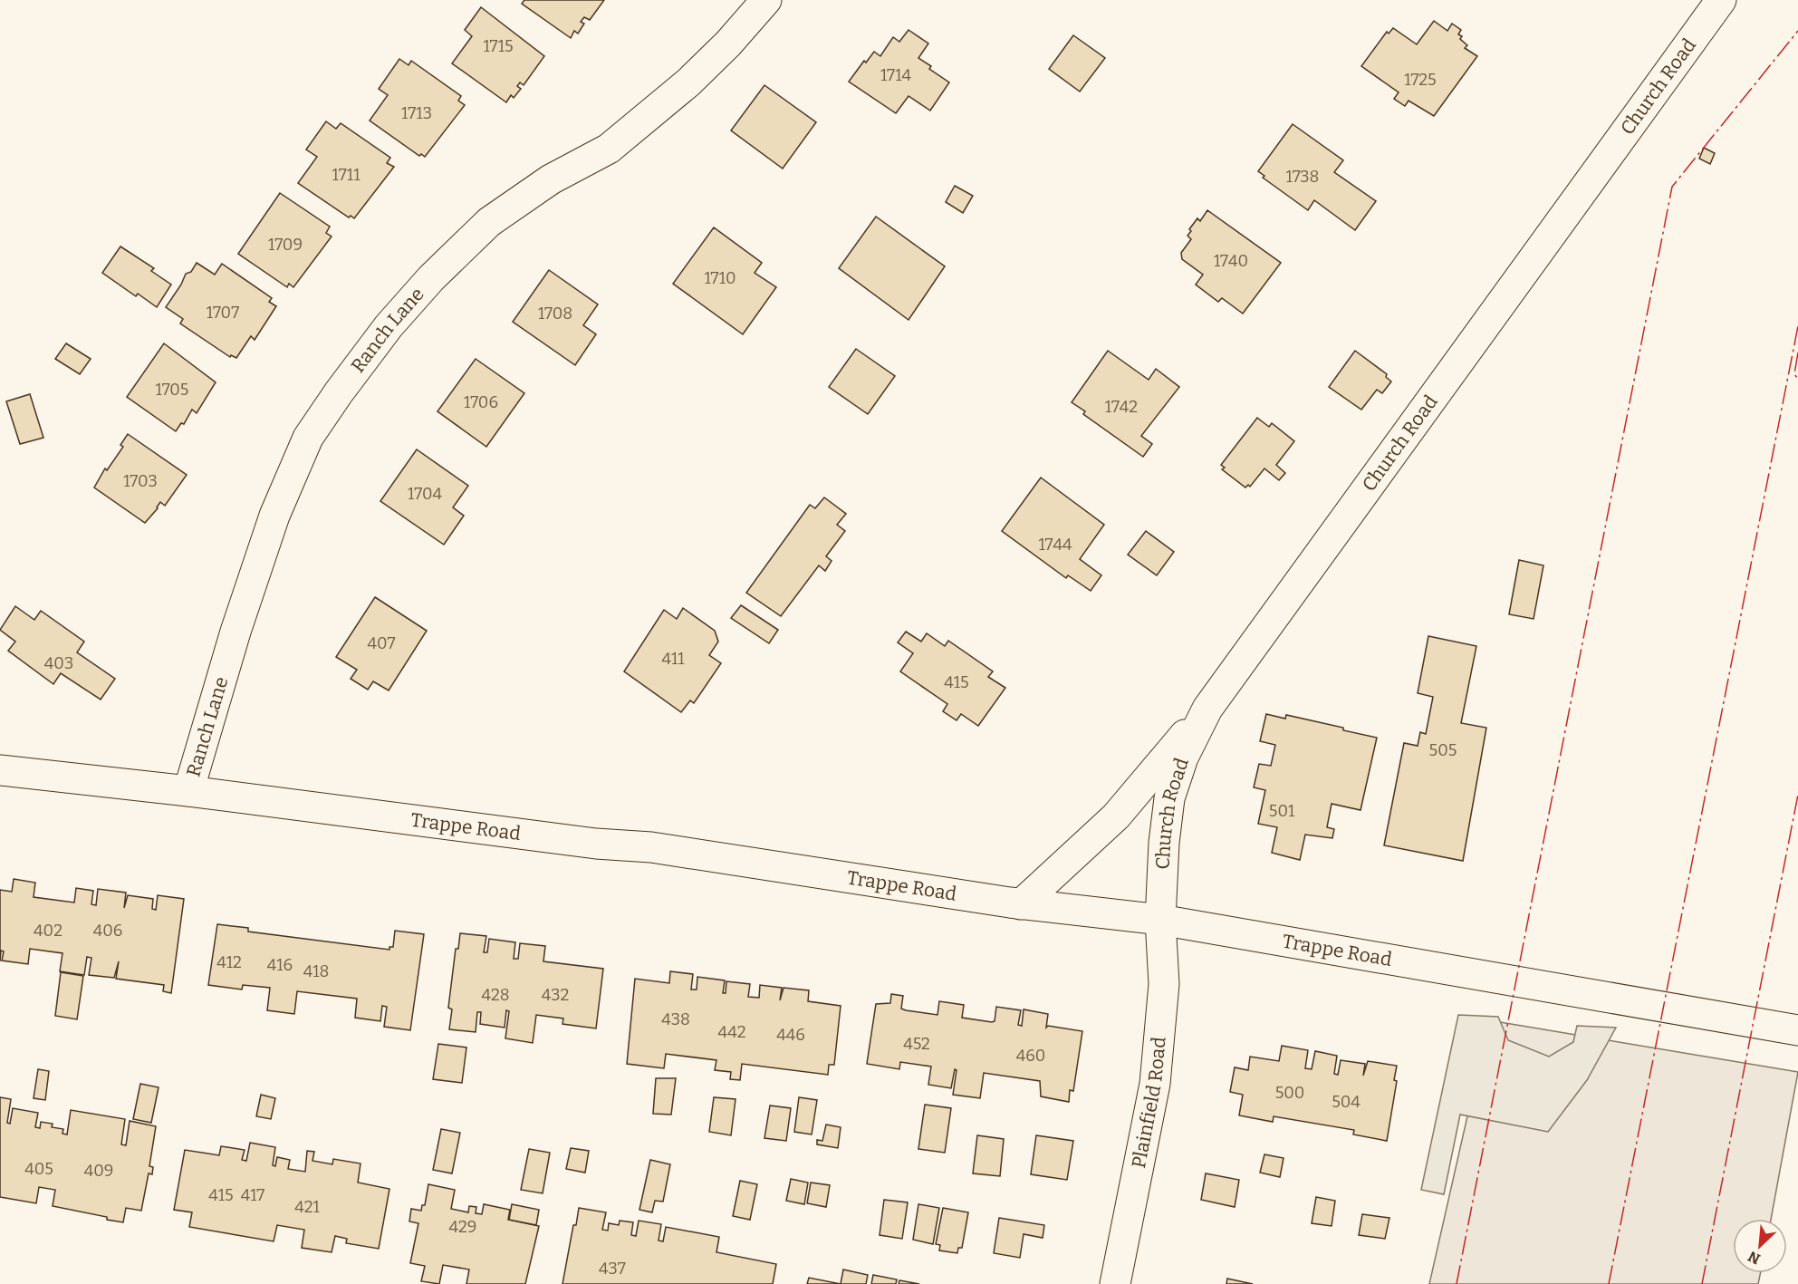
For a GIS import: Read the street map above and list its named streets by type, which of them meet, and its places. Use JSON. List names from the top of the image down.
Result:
{
  "streets": {
    "street": [
      "Church Road",
      "Ranch Lane",
      "Trappe Road",
      "Plainfield Road"
    ]
  },
  "crossings": [
    ["Church Road", "Trappe Road"],
    ["Church Road", "Plainfield Road"],
    ["Ranch Lane", "Trappe Road"],
    ["Trappe Road", "Plainfield Road"]
  ],
  "house_numbers": [
    "1715",
    "1714",
    "1725",
    "1713",
    "1711",
    "1738",
    "1709",
    "1740",
    "1710",
    "1707",
    "1708",
    "1705",
    "1706",
    "1742",
    "1703",
    "1704",
    "1744",
    "407",
    "411",
    "403",
    "415",
    "505",
    "501",
    "402",
    "406",
    "412",
    "416",
    "418",
    "428",
    "432",
    "438",
    "442",
    "446",
    "452",
    "460",
    "500",
    "504",
    "405",
    "409",
    "415",
    "417",
    "421",
    "429",
    "437"
  ],
  "north": "bottom left"
}
